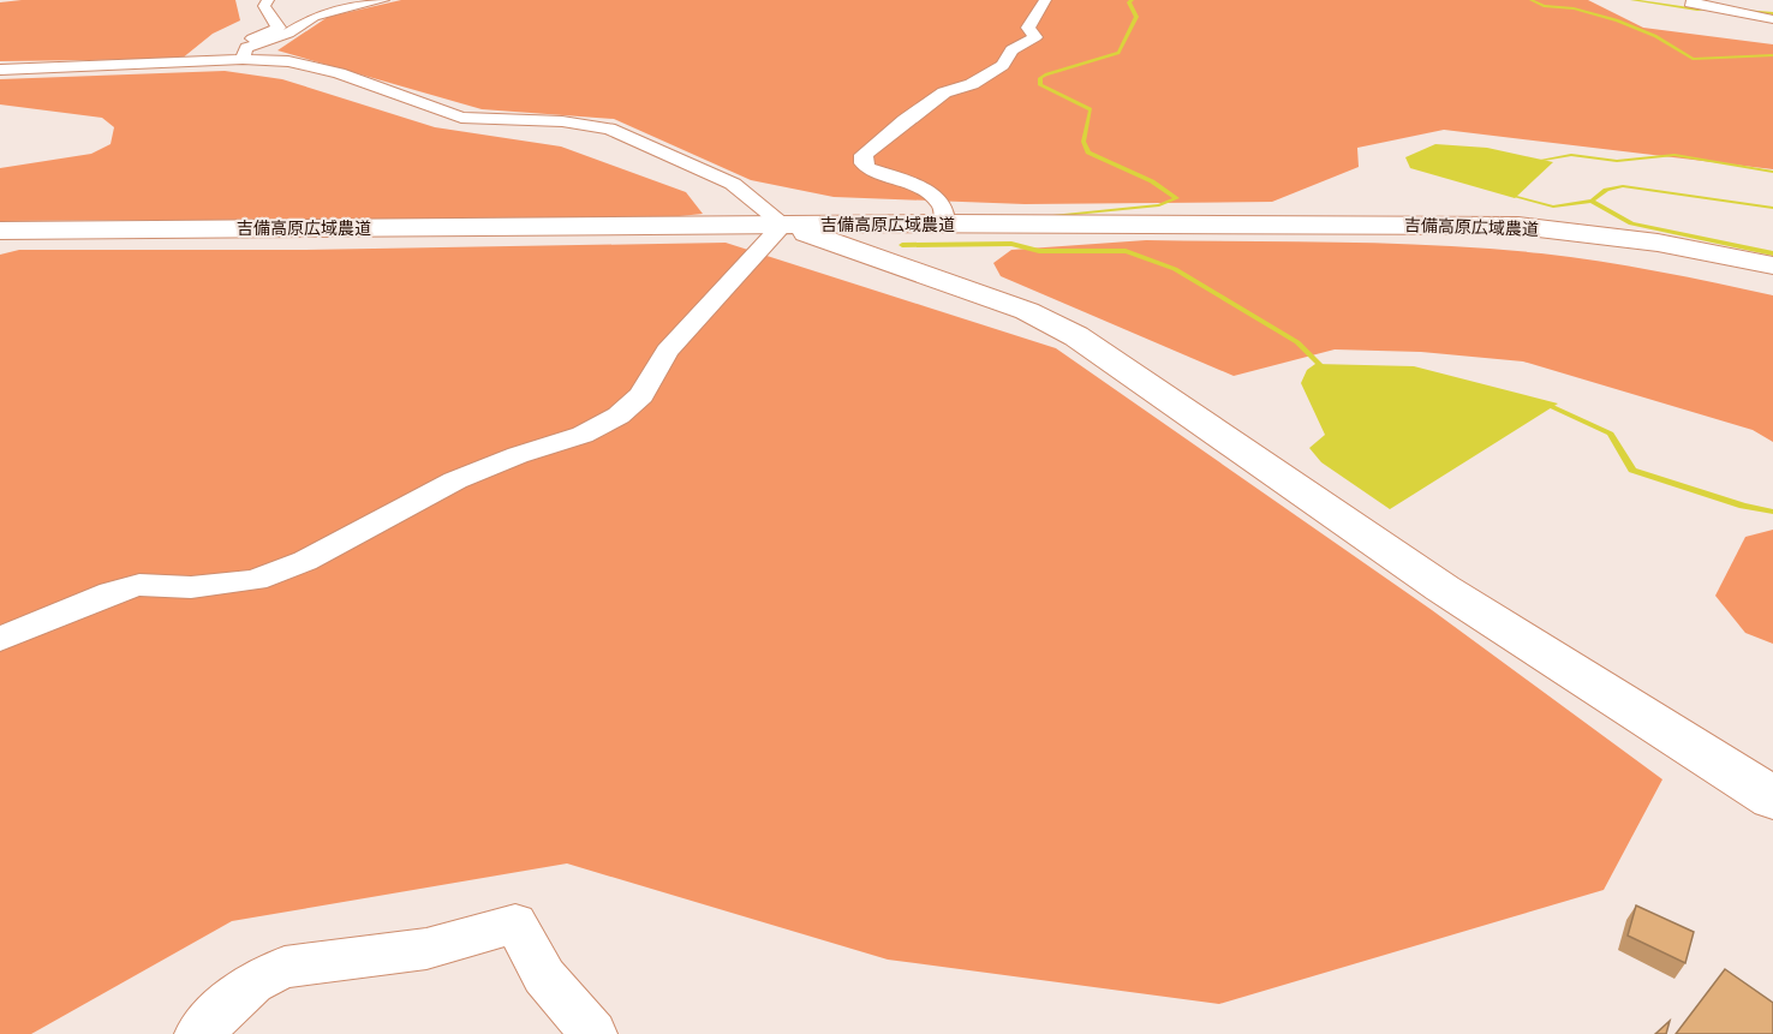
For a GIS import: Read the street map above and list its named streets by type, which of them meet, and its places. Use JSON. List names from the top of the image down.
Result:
{
  "streets": {
    "street": ["吉備高原広域農道"]
  }
}
